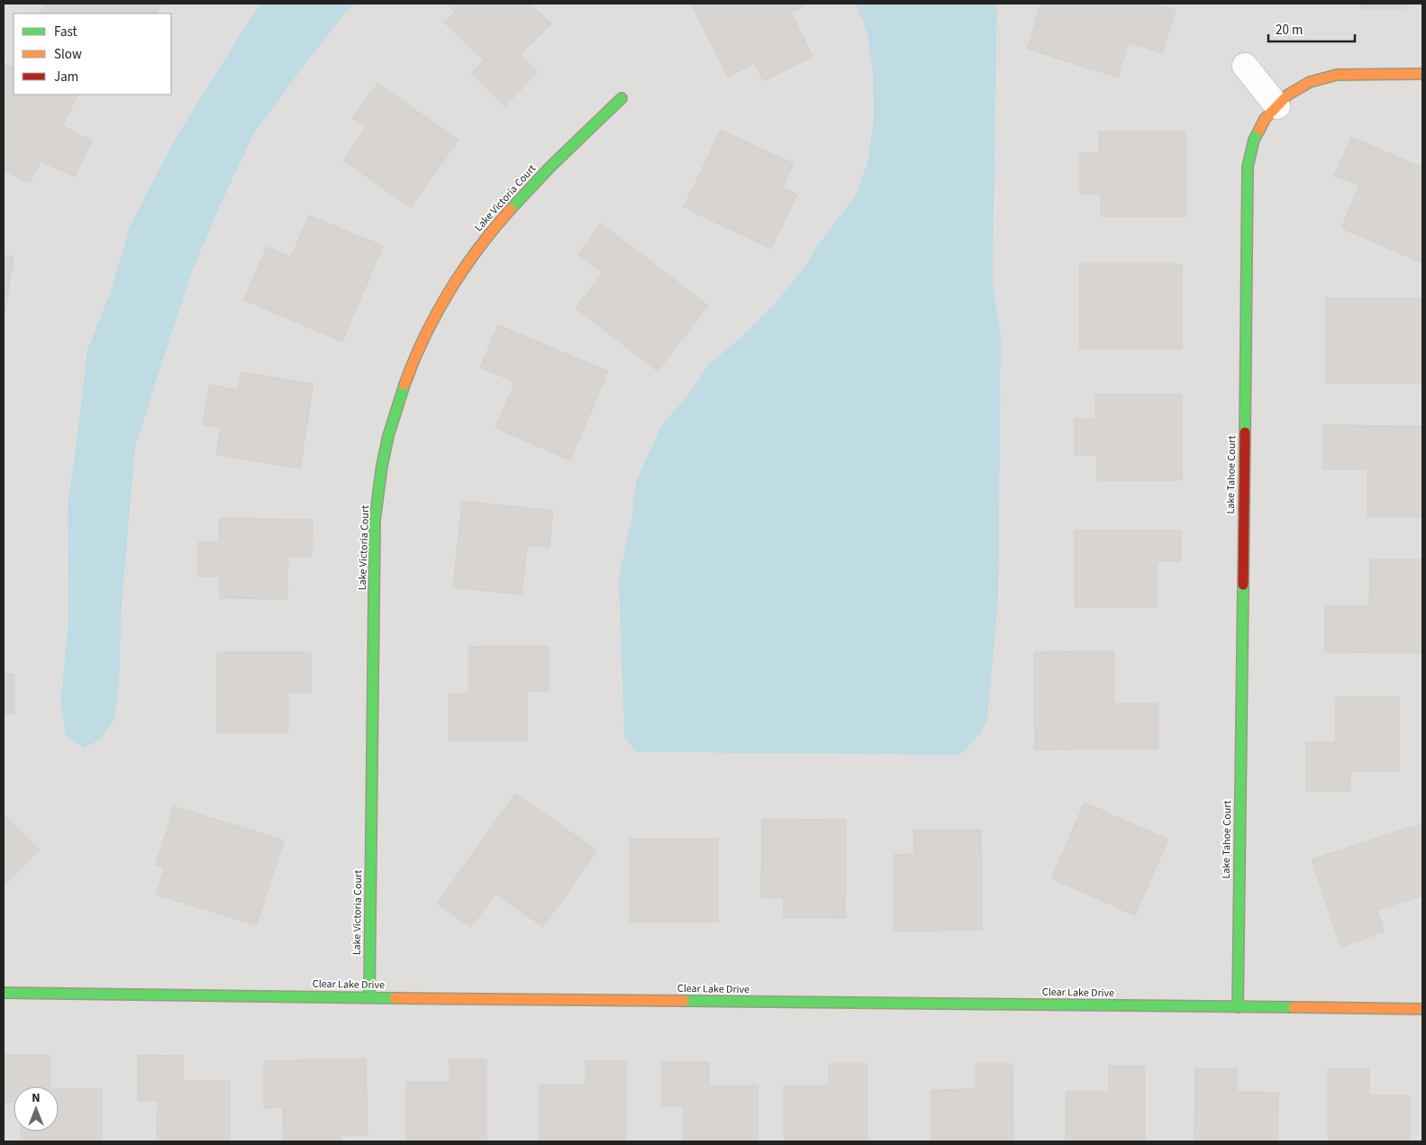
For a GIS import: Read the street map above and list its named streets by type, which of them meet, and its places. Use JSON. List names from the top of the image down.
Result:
{
  "streets": {
    "street": ["Lake Victoria Court", "Lake Tahoe Court", "Clear Lake Drive"]
  },
  "crossings": [
    ["Lake Victoria Court", "Clear Lake Drive"],
    ["Lake Tahoe Court", "Clear Lake Drive"]
  ],
  "legend": ["Fast", "Slow", "Jam"],
  "scale_bar": "20 m",
  "north": "top"
}
